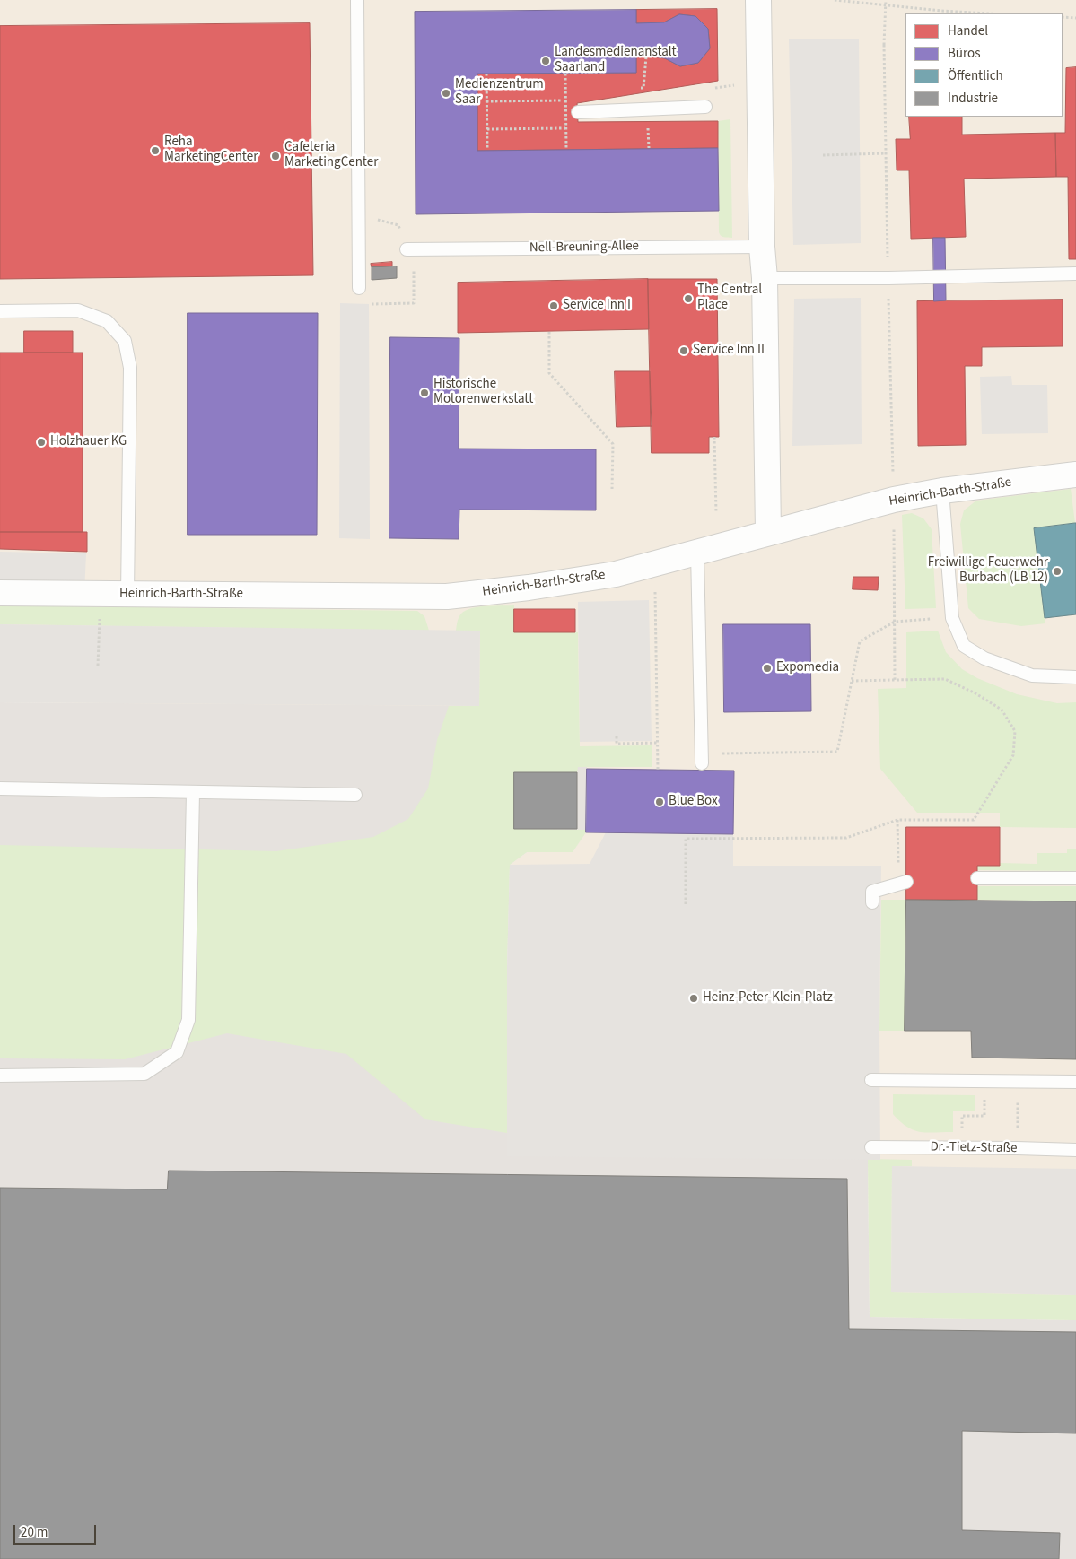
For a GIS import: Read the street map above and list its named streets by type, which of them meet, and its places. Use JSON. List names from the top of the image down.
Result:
{
  "streets": {
    "street": ["Heinrich-Barth-Straße"],
    "lane": ["Nell-Breuning-Allee", "Dr.-Tietz-Straße"]
  },
  "places": [
    "Landesmedienanstalt Saarland",
    "Medienzentrum Saar",
    "Reha MarketingCenter",
    "Cafeteria MarketingCenter",
    "The Central Place",
    "Service Inn I",
    "Service Inn II",
    "Historische Motorenwerkstatt",
    "Holzhauer KG",
    "Freiwillige Feuerwehr Burbach (LB 12)",
    "Expomedia",
    "Blue Box",
    "Heinz-Peter-Klein-Platz"
  ],
  "legend": [
    "Handel",
    "Büros",
    "Öffentlich",
    "Industrie"
  ],
  "scale_bar": "20 m"
}
